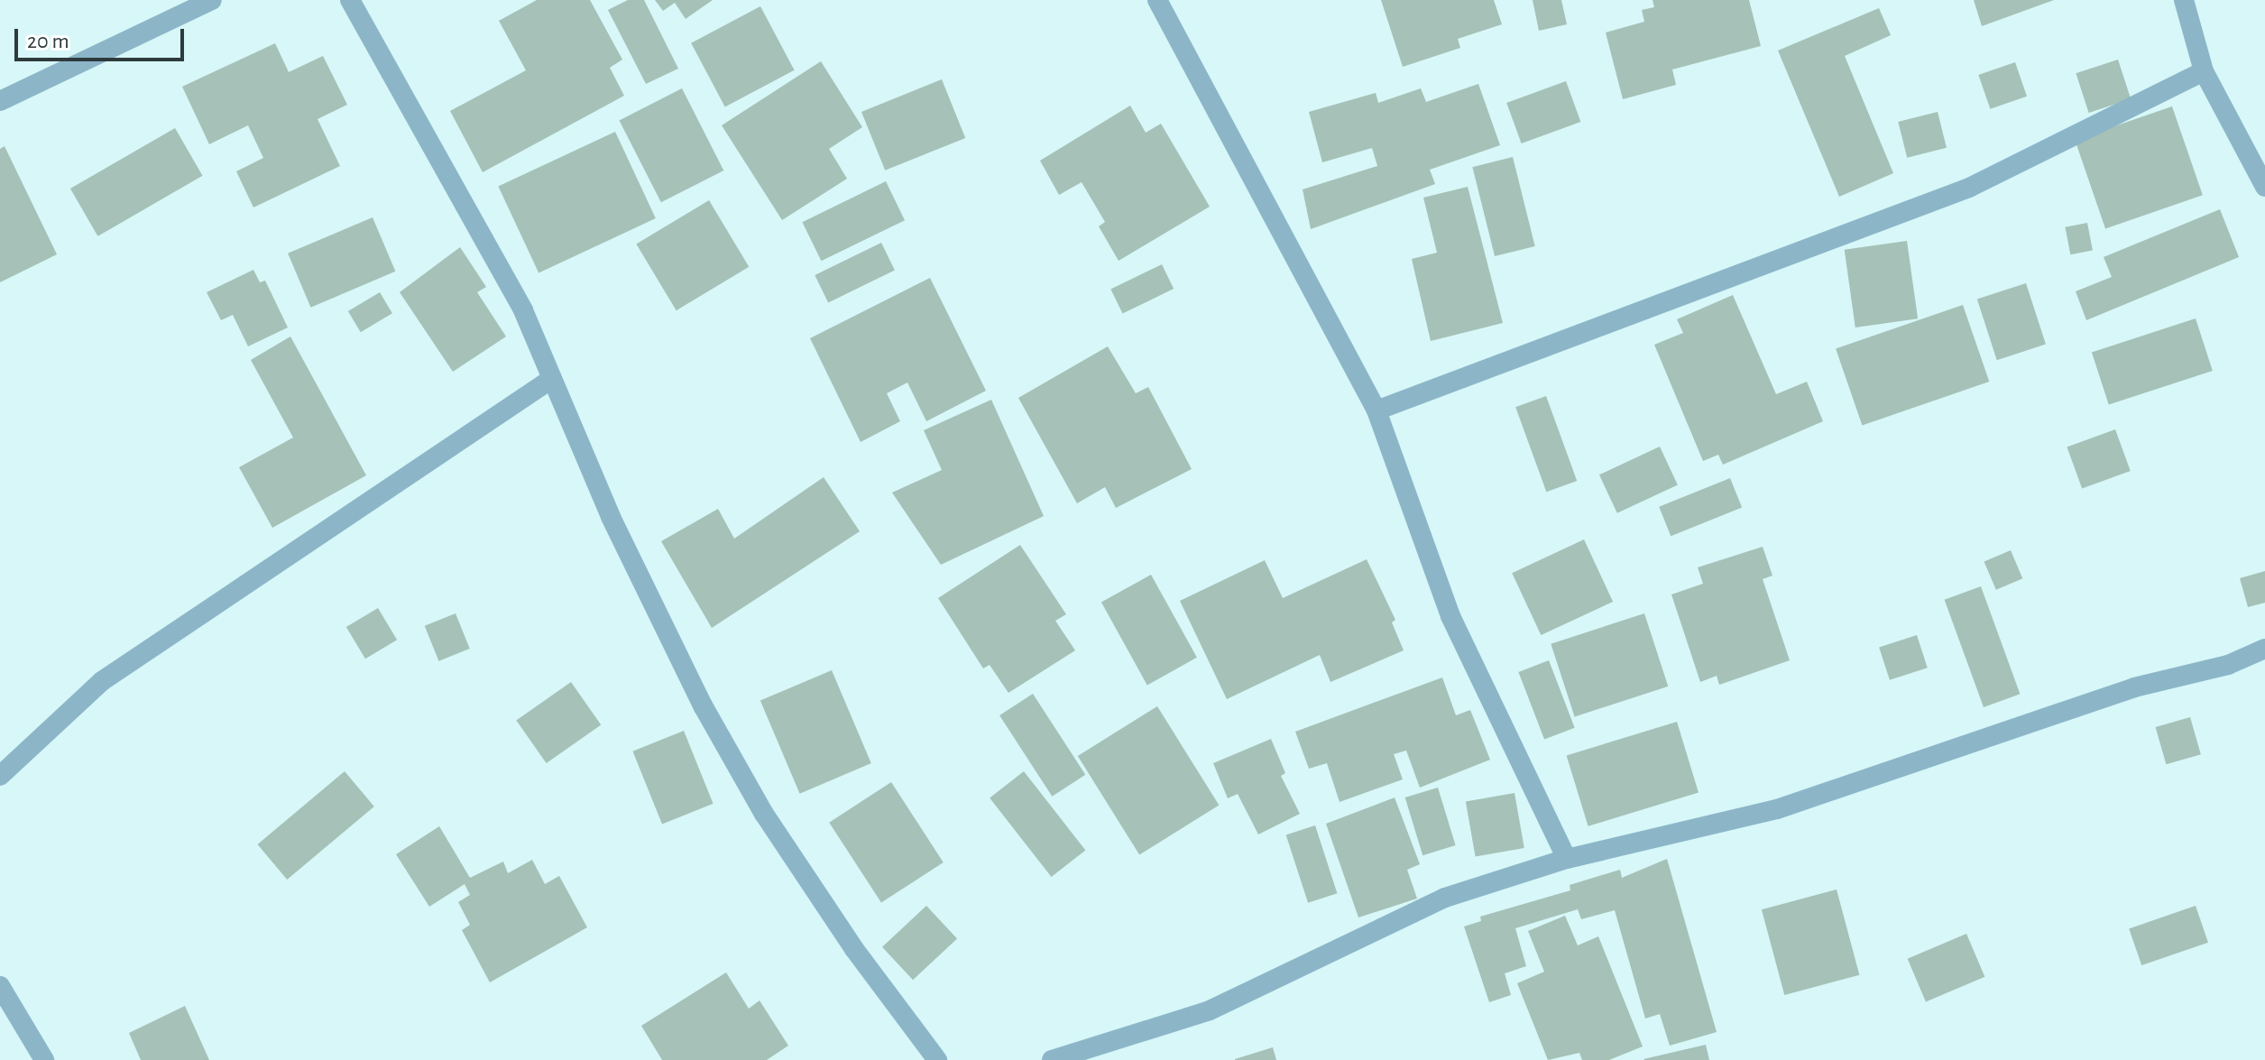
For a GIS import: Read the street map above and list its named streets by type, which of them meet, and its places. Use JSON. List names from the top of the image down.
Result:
{
  "scale_bar": "20 m"
}
